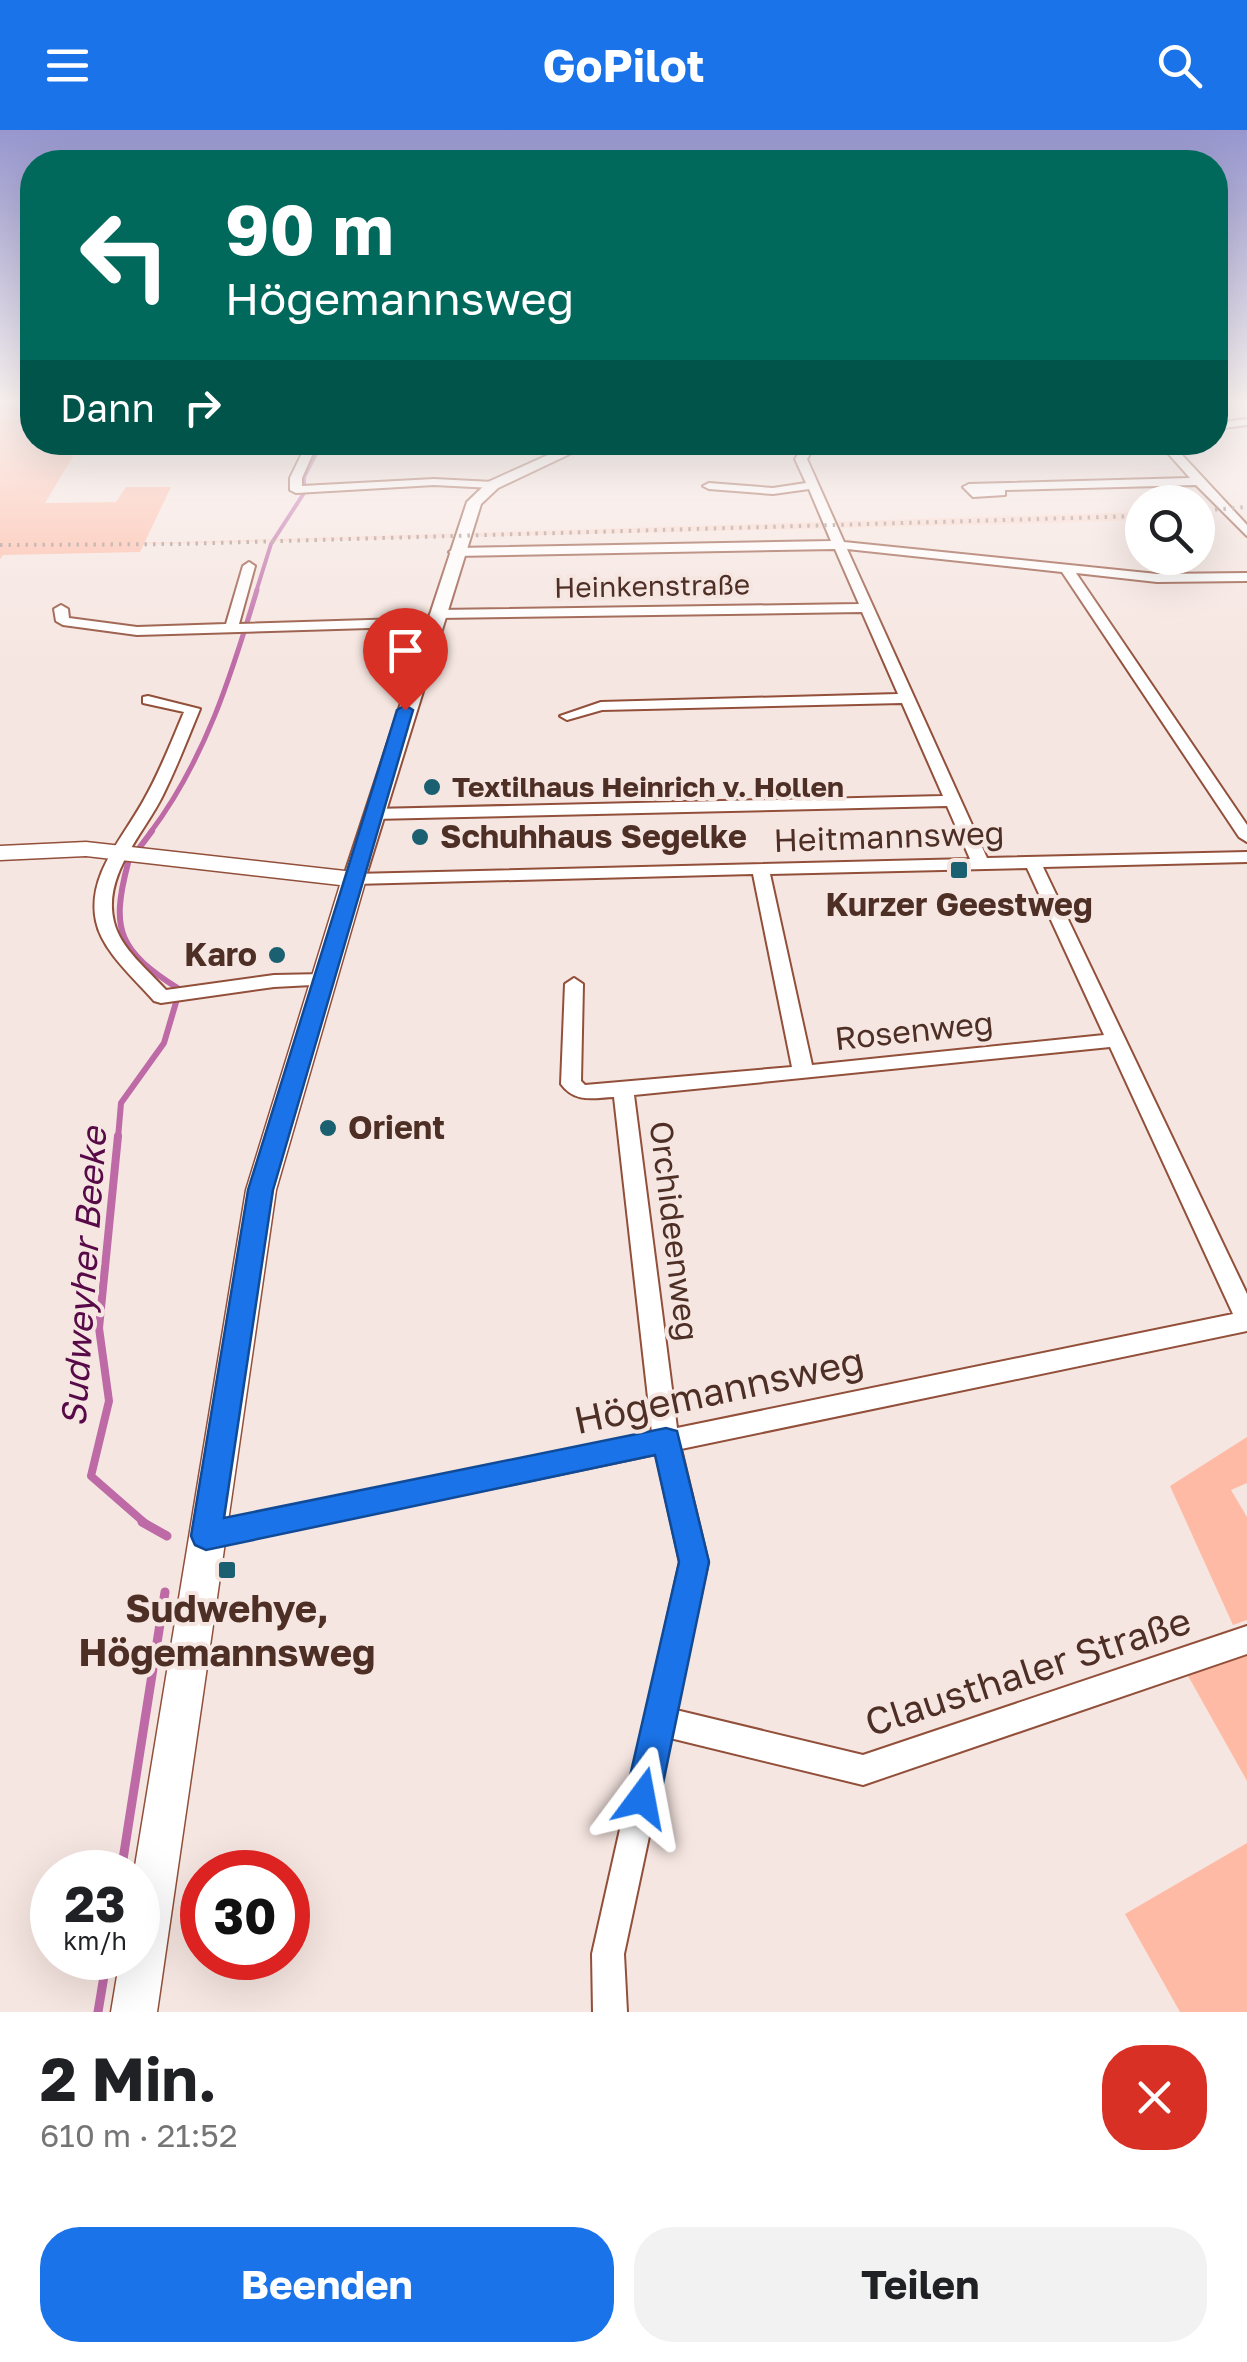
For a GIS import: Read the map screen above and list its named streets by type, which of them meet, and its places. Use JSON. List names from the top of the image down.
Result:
{
  "streets": {
    "street": [
      "Heinkenstraße",
      "Heitmannsweg",
      "Rosenweg",
      "Orchideenweg",
      "Högemannsweg",
      "Clausthaler Straße"
    ]
  },
  "crossings": [
    ["Heitmannsweg", "Rosenweg"],
    ["Rosenweg", "Orchideenweg"],
    ["Orchideenweg", "Högemannsweg"],
    ["Orchideenweg", "Clausthaler Straße"]
  ],
  "water": ["Sudweyher Beeke"],
  "places": {
    "other": [
      "Textilhaus Heinrich v. Hollen",
      "Schuhhaus Segelke",
      "Karo",
      "Orient"
    ],
    "transit": ["Kurzer Geestweg", "Sudwehye, Högemannsweg"]
  },
  "page": {
    "header": "GoPilot",
    "turn": ["90 m", "Högemannsweg"],
    "then": "Dann",
    "speed": "23 km/h",
    "limit": "30",
    "heading": ["2 Min.", "610 m · 21:52"],
    "buttons": ["Beenden", "Teilen"]
  }
}
